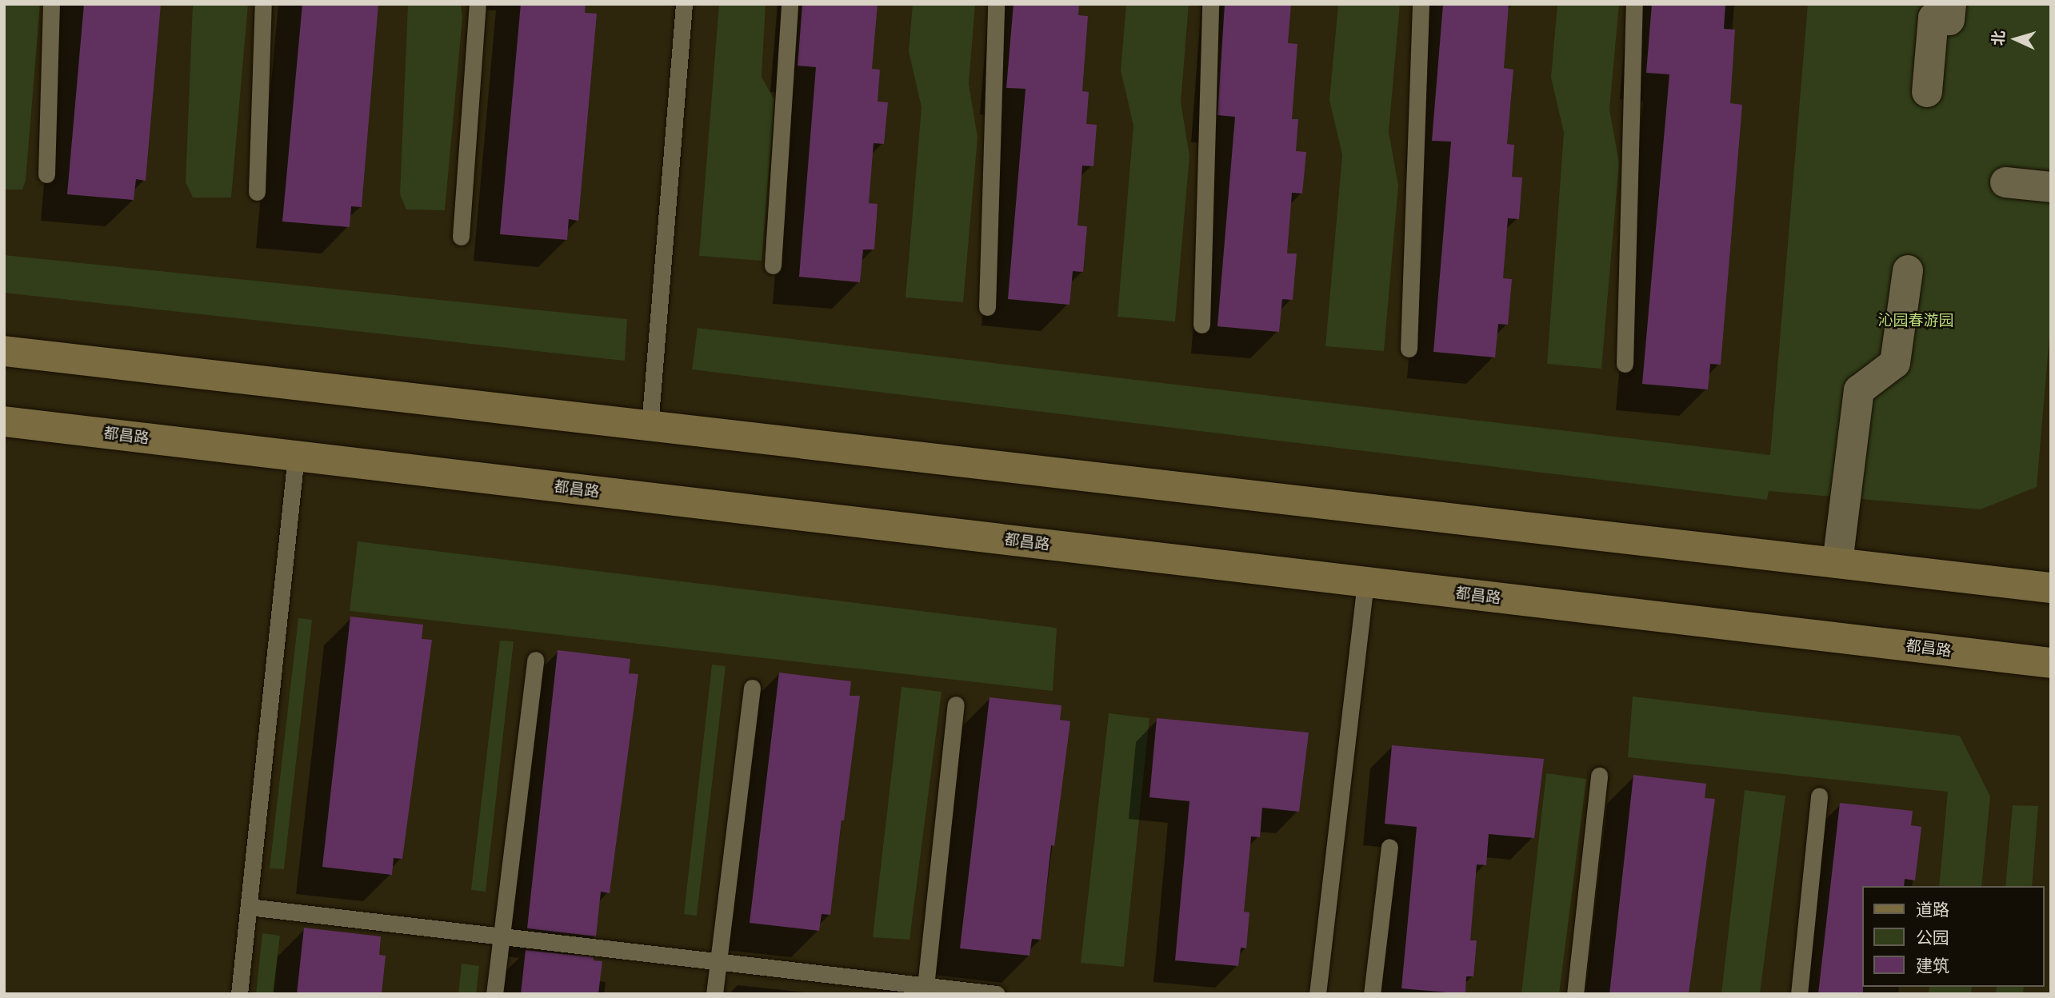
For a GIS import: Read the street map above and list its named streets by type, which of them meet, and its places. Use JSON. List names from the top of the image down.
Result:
{
  "streets": {
    "main road": ["都昌路"]
  },
  "parks": ["沁园春游园"],
  "legend": ["道路", "公园", "建筑"],
  "north": "left"
}
